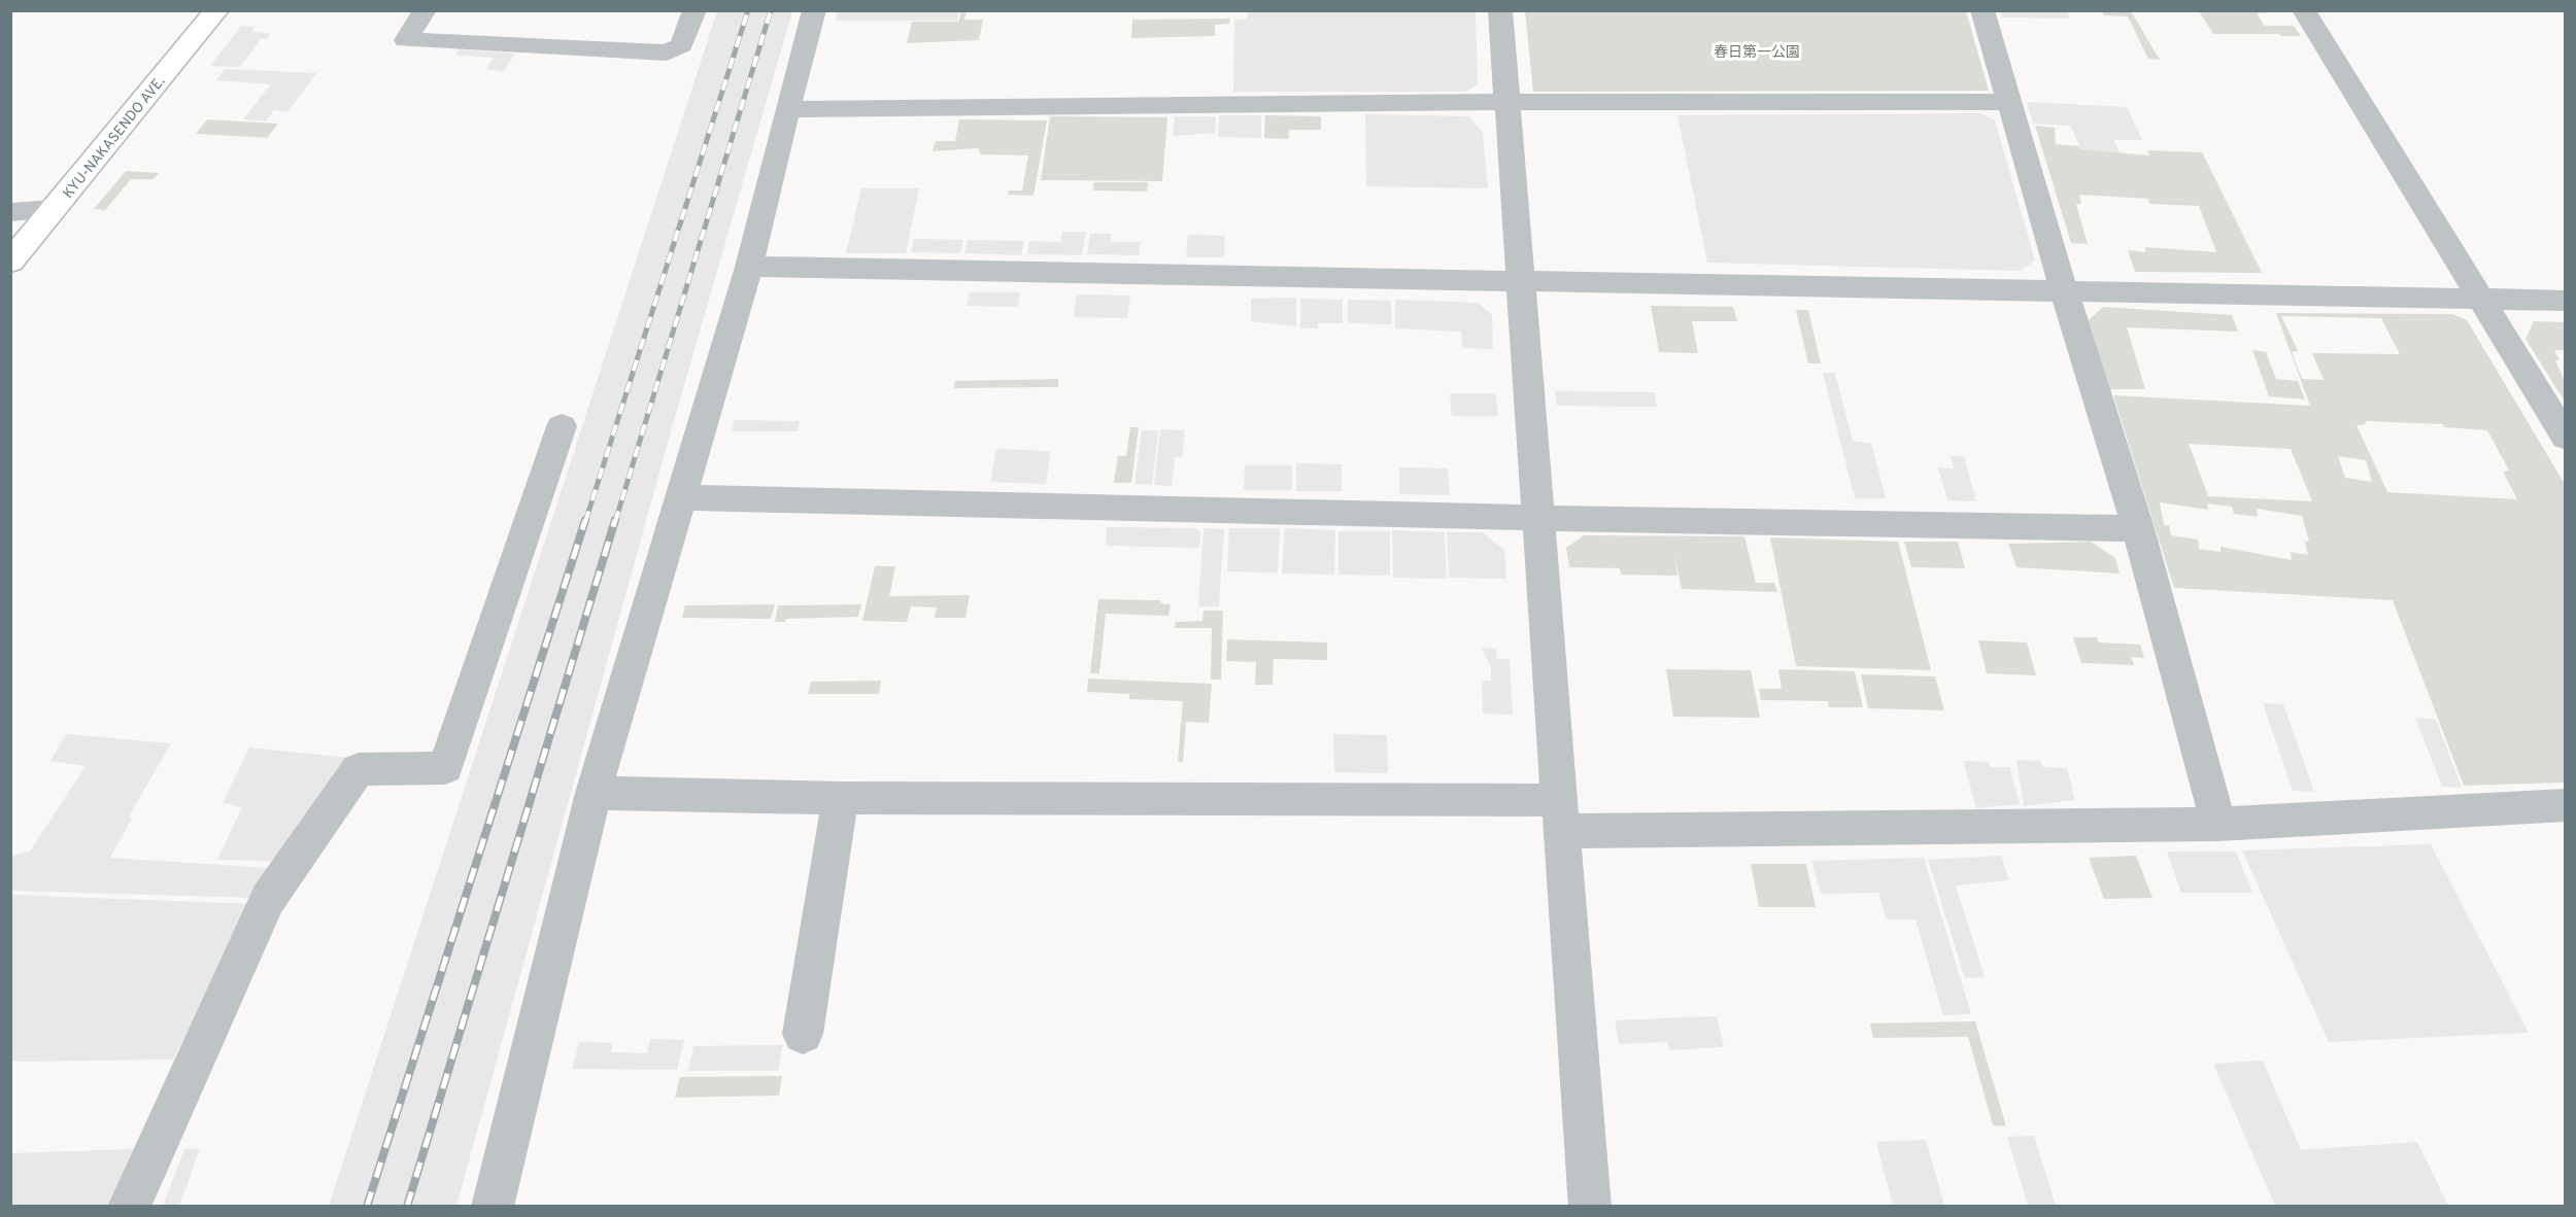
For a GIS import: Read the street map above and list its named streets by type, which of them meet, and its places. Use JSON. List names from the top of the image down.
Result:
{
  "streets": {
    "main road": ["KYU-NAKASENDO AVE."]
  },
  "parks": ["春日第一公園"]
}
